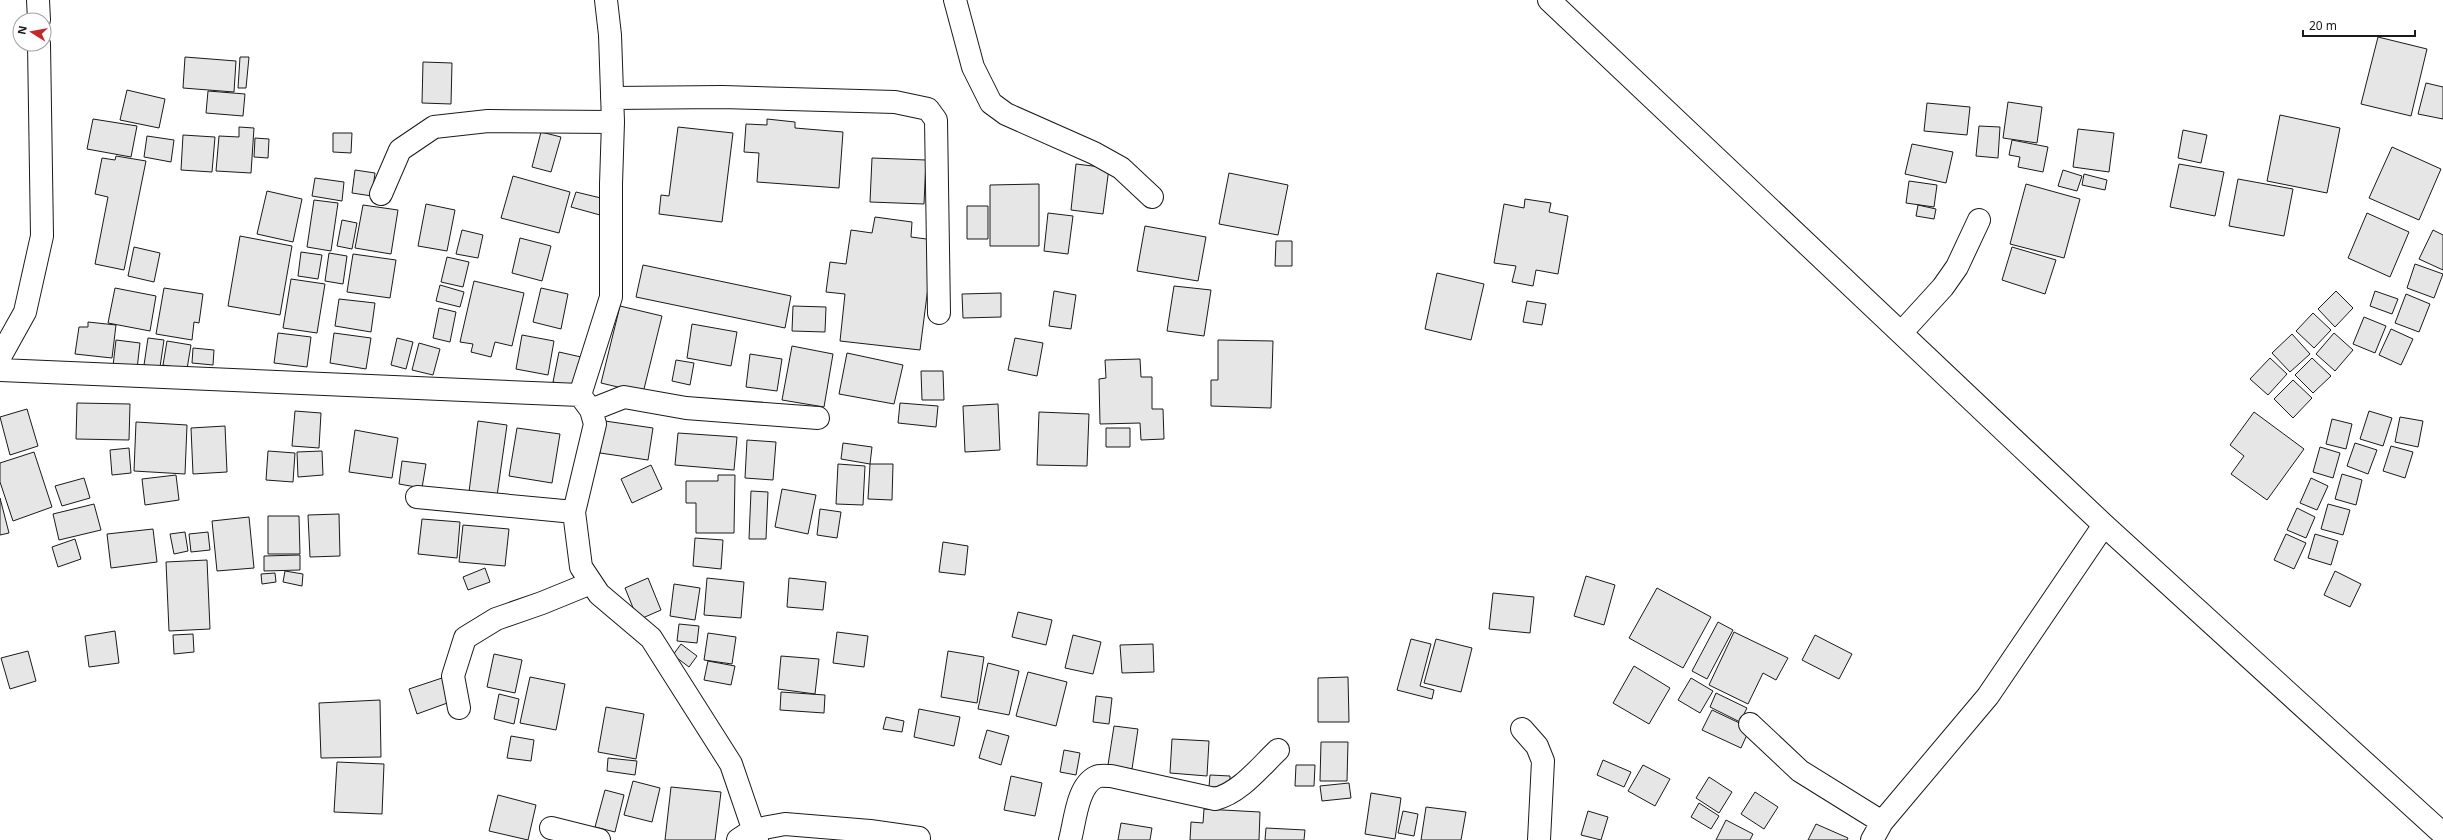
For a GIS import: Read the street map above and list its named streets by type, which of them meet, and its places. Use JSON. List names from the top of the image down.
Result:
{
  "scale_bar": "20 m",
  "north": "left"
}
